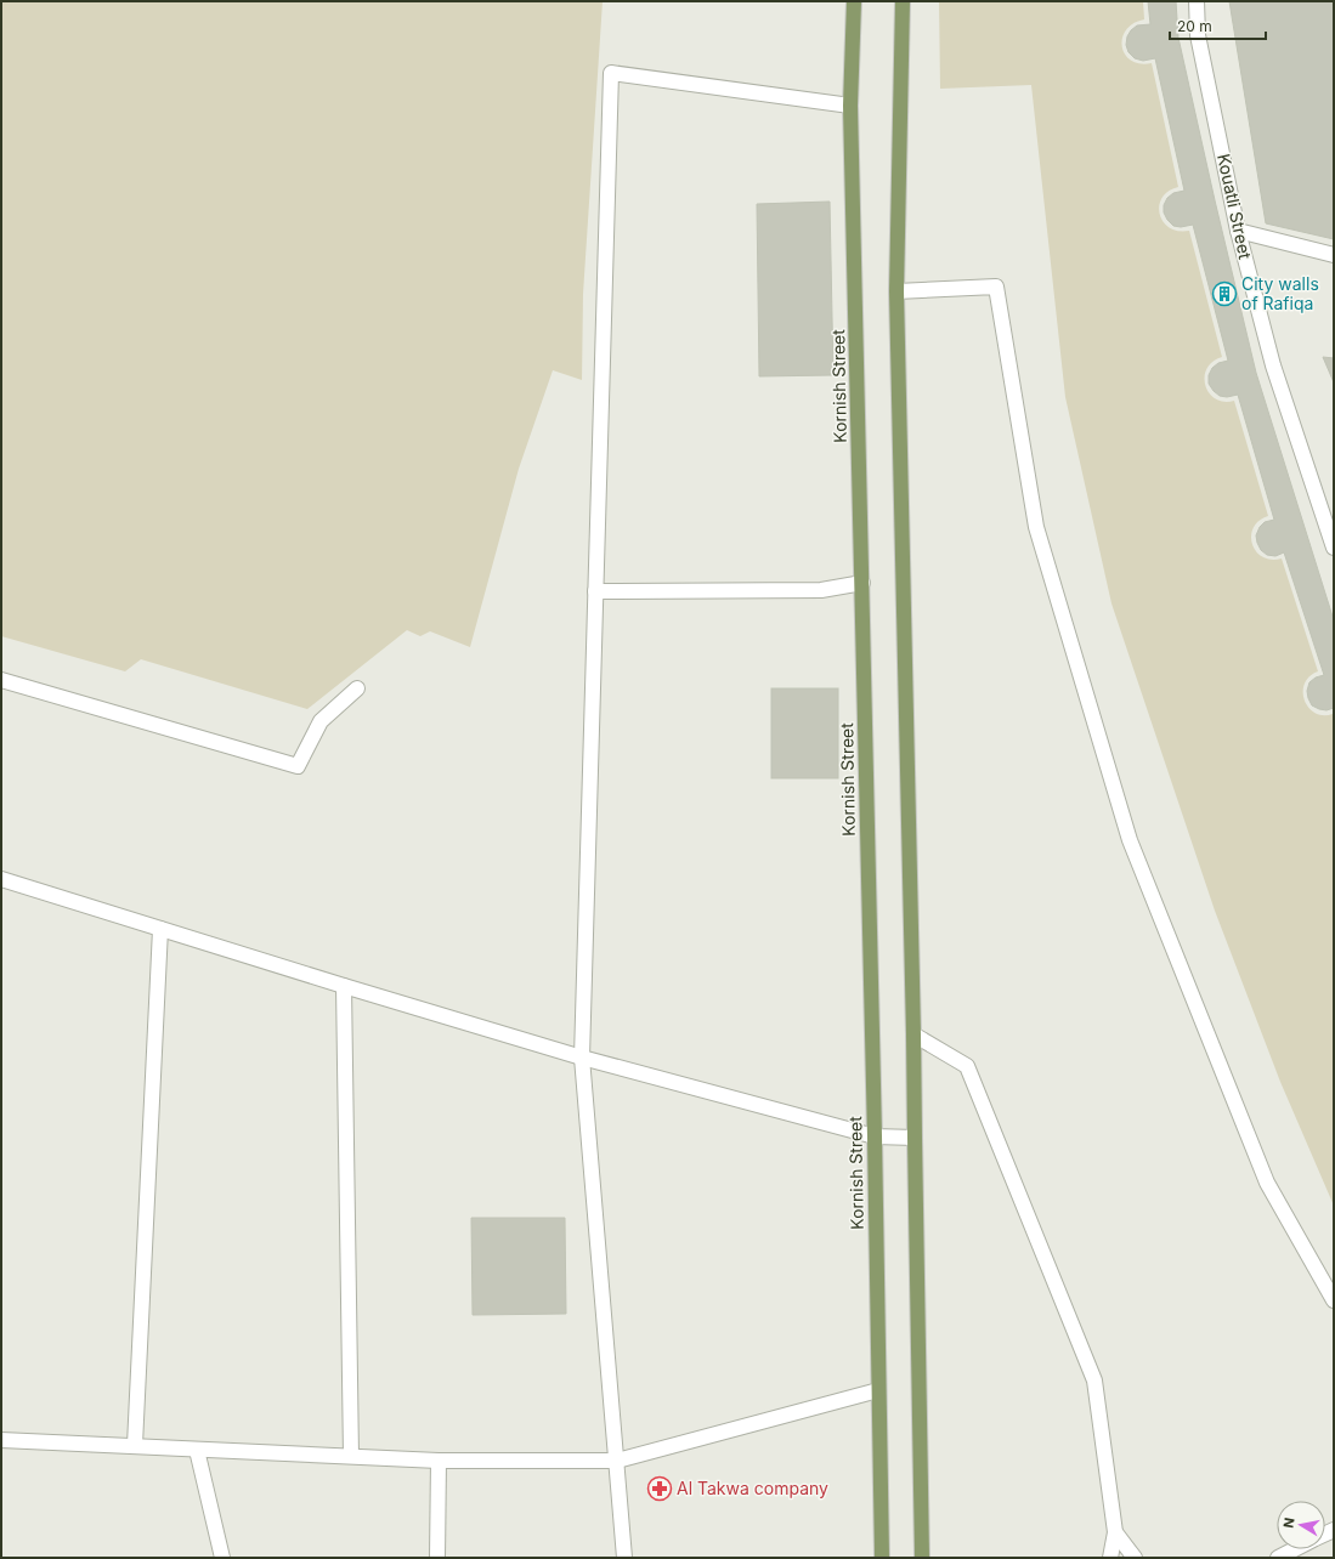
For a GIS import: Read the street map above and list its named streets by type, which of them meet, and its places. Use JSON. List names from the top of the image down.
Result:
{
  "streets": {
    "main road": ["Kornish Street"],
    "street": ["Kouatli Street"]
  },
  "places": {
    "building": ["City walls of Rafiqa"],
    "pharmacy": ["Al Takwa company"]
  },
  "scale_bar": "20 m",
  "north": "left"
}
